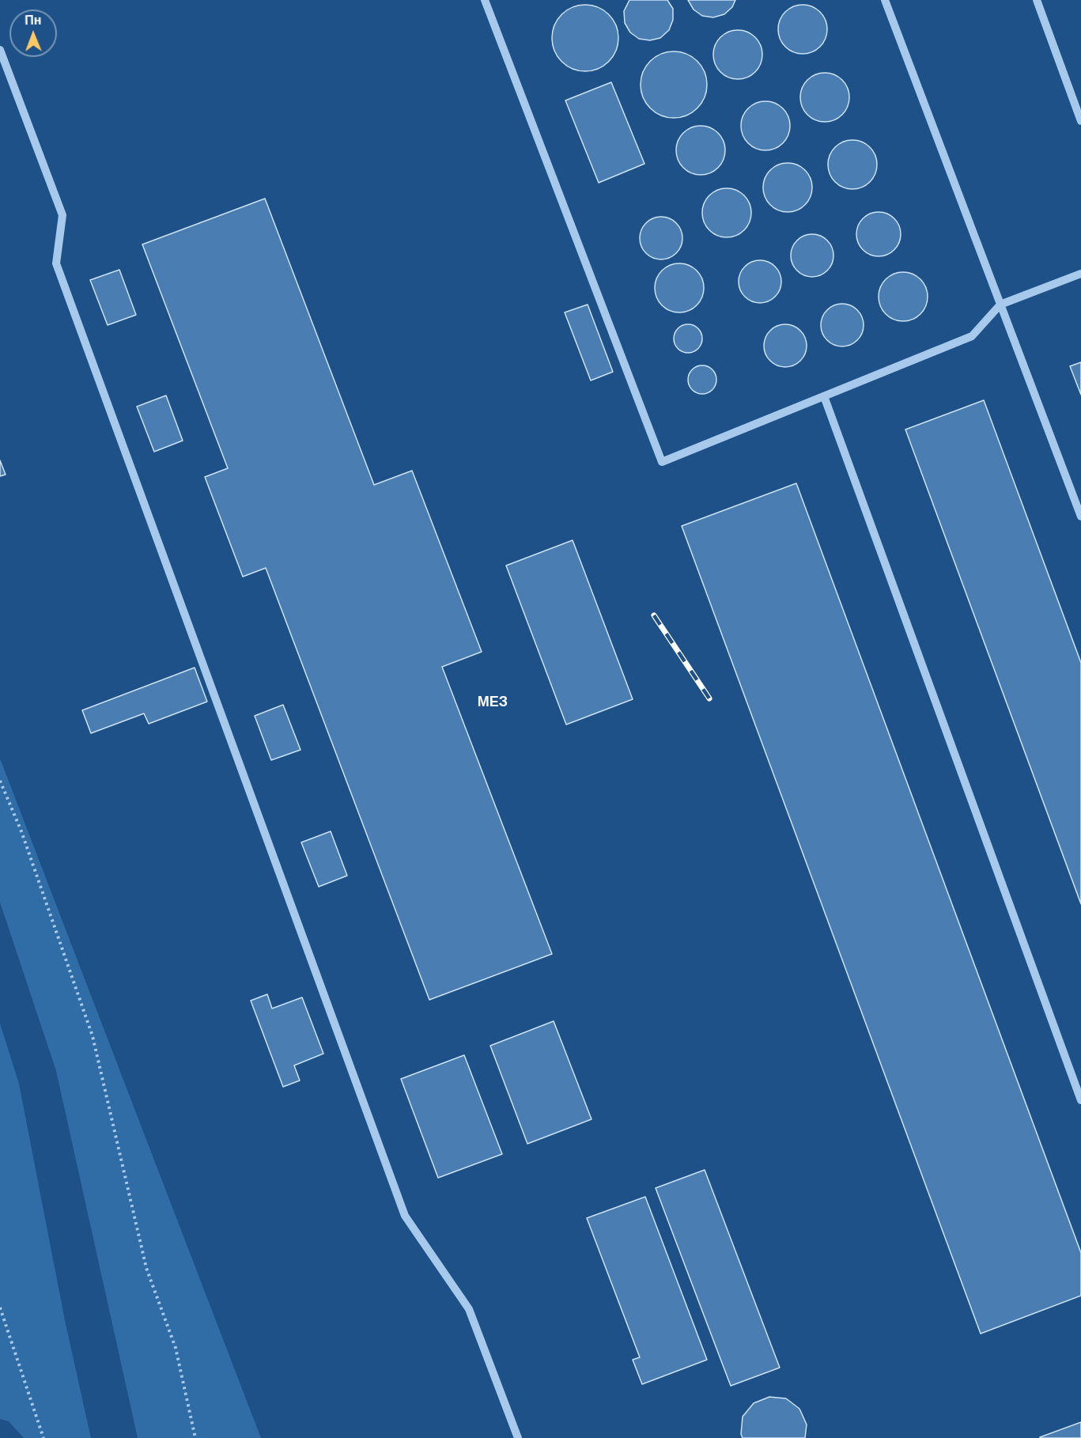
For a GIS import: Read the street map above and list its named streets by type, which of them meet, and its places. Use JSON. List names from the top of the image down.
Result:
{
  "districts": ["МЕЗ"],
  "north": "top"
}
